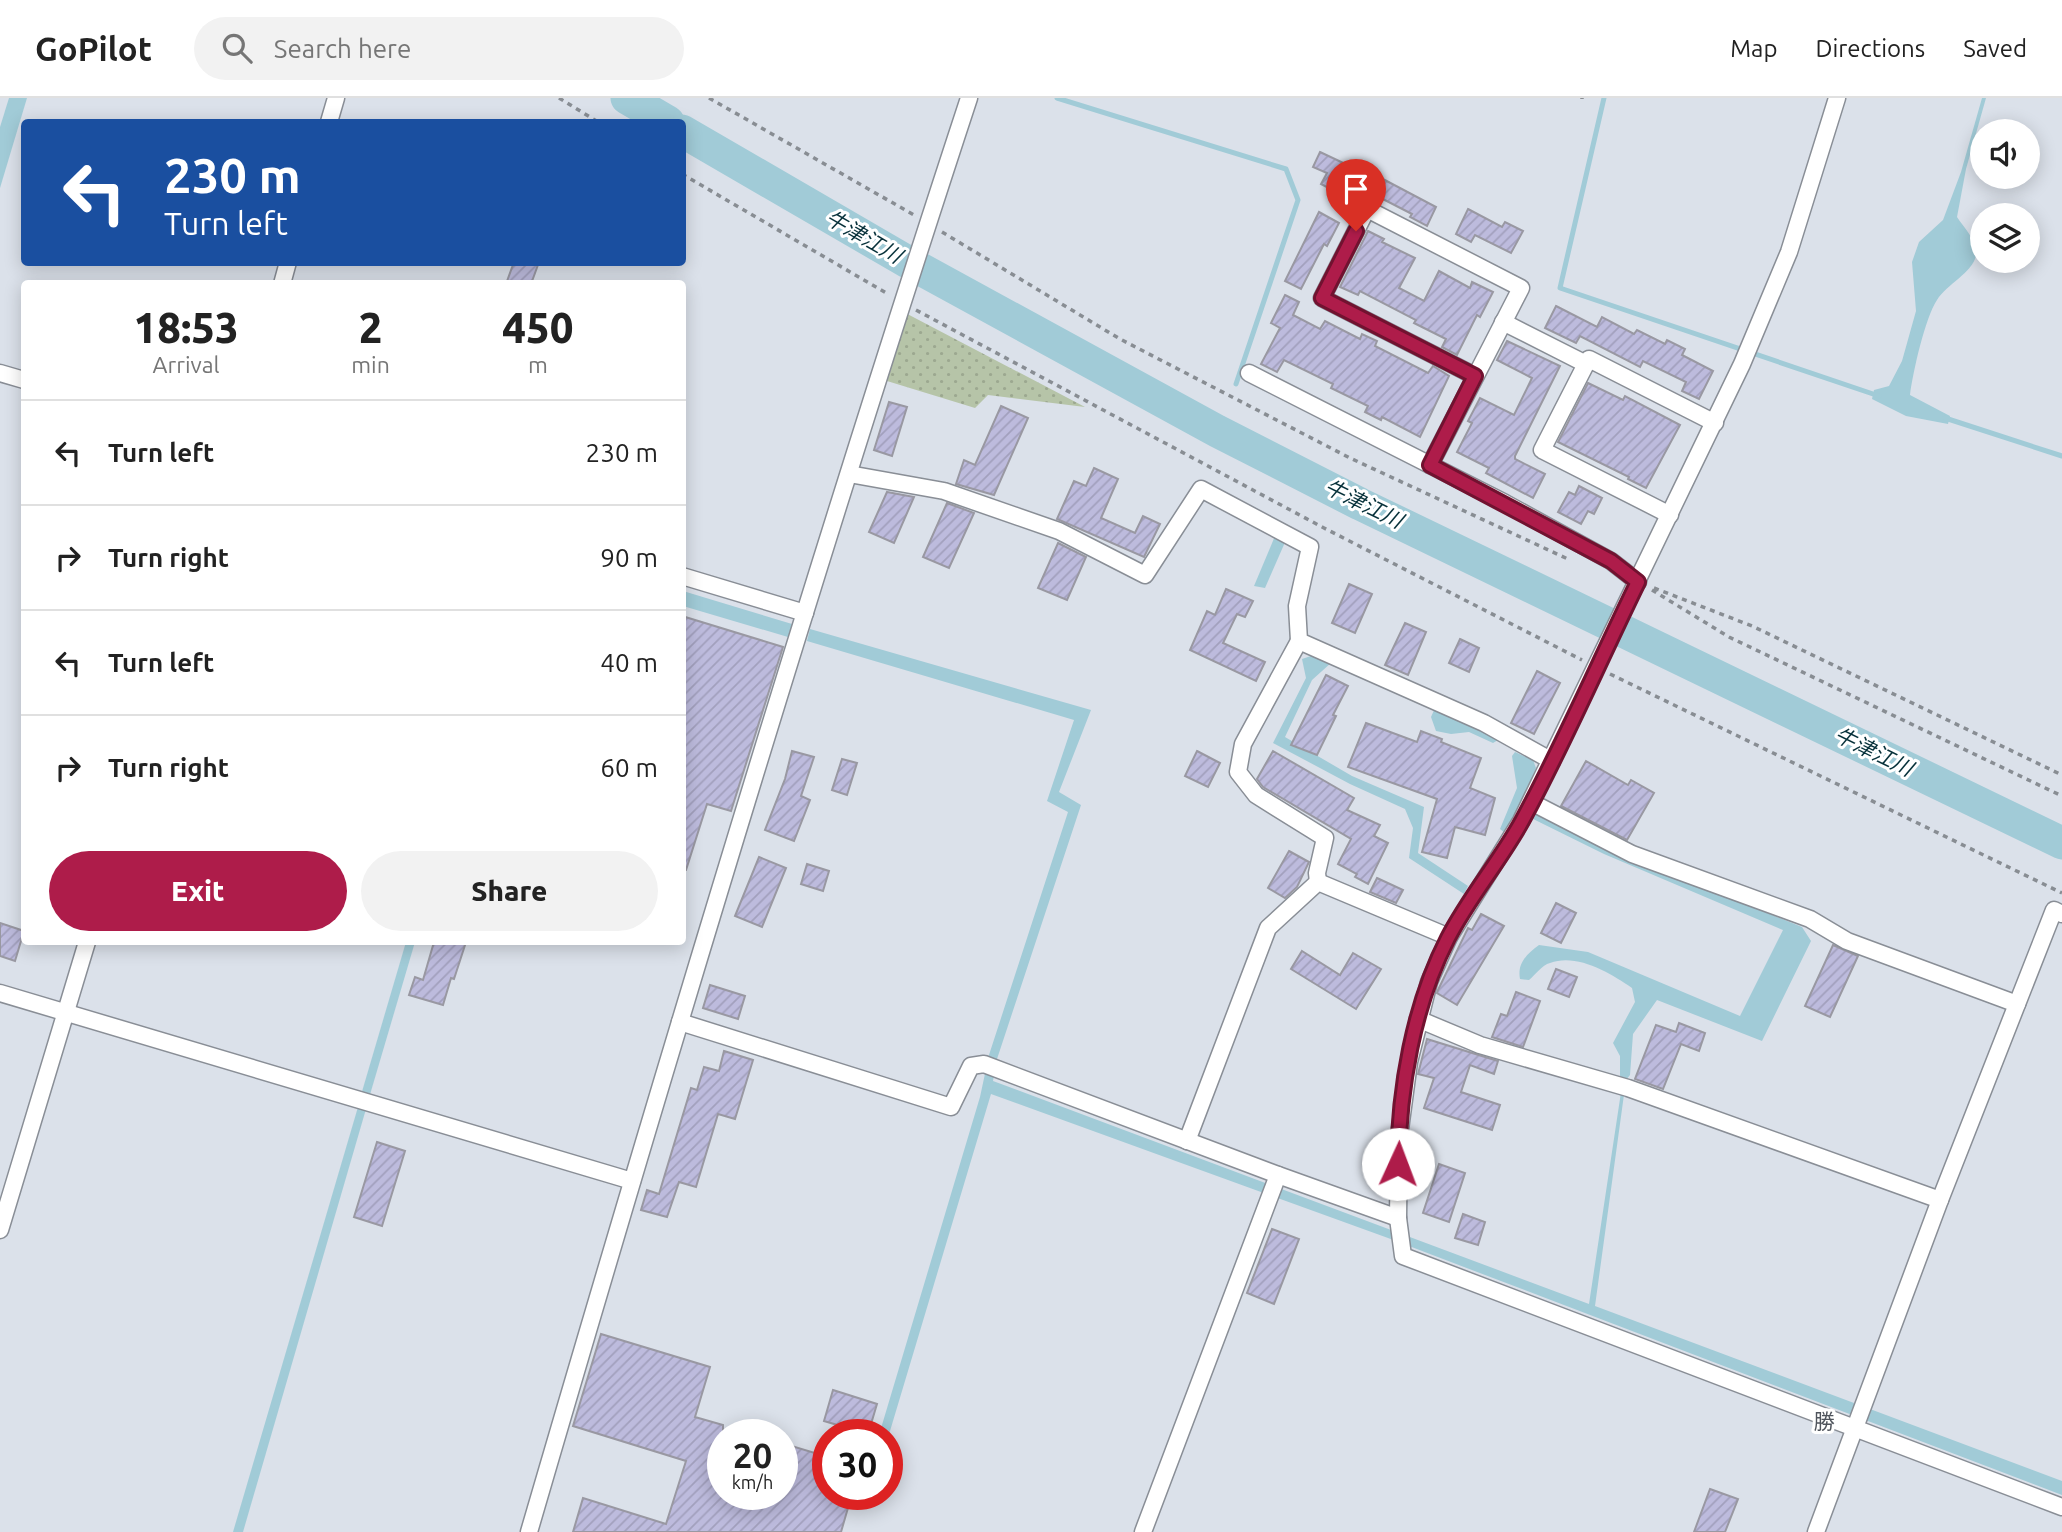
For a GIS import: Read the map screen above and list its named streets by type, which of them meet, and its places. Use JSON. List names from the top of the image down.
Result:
{
  "districts": ["勝"],
  "water": ["牛津江川"],
  "page": {
    "header": "GoPilot",
    "search": "Search here",
    "nav": ["Map", "Directions", "Saved"],
    "turn": ["230 m", "Turn left"],
    "eta": [
      "18:53",
      "Arrival",
      "2",
      "min",
      "450",
      "m"
    ],
    "list": [
      {
        "name": "Turn left",
        "value": "230 m"
      },
      {
        "name": "Turn right",
        "value": "90 m"
      },
      {
        "name": "Turn left",
        "value": "40 m"
      },
      {
        "name": "Turn right",
        "value": "60 m"
      }
    ],
    "buttons": ["Exit", "Share"],
    "speed": "20 km/h",
    "limit": "30"
  }
}
